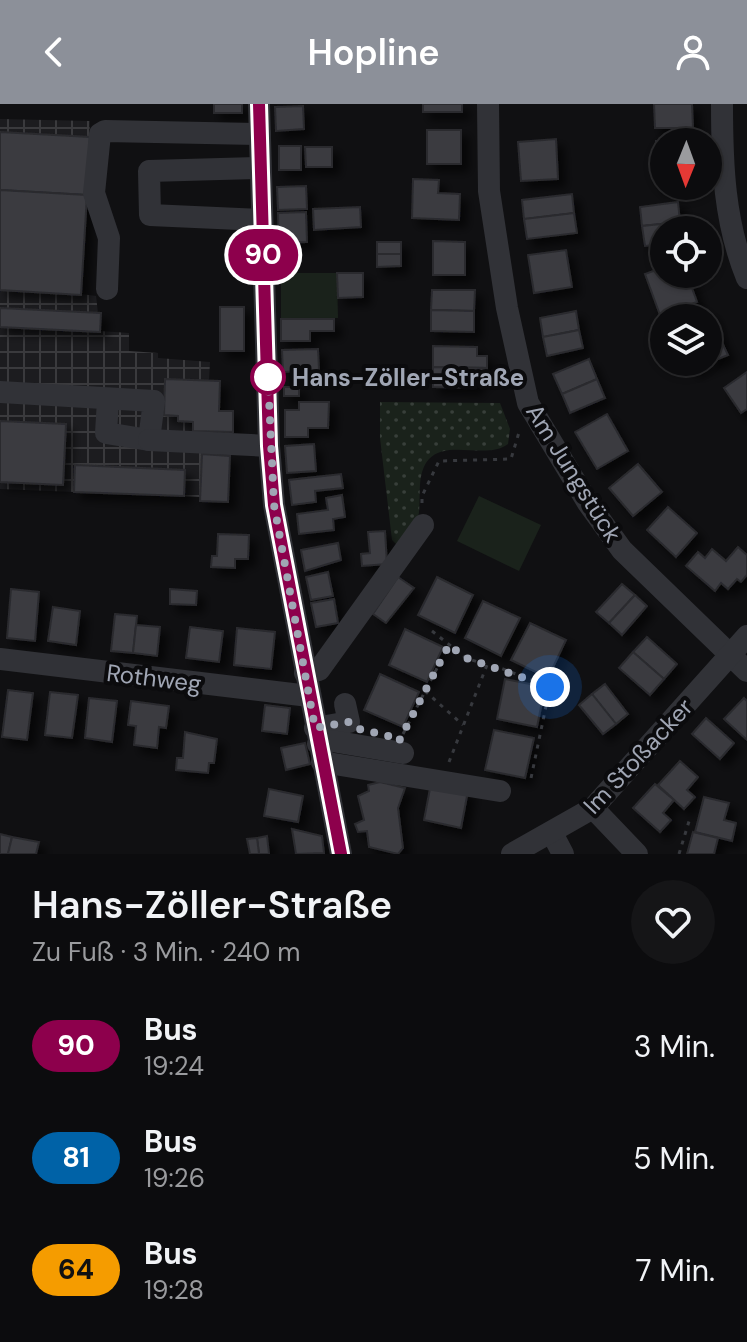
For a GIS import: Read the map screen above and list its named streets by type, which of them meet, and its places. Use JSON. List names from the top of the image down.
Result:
{
  "streets": {
    "street": ["Am Jungstück", "Rothweg", "Im Stoßacker"]
  },
  "crossings": [
    ["Am Jungstück", "Im Stoßacker"]
  ],
  "places": ["Hans-Zöller-Straße"],
  "lines": ["bus line 90"],
  "north": "bottom",
  "page": {
    "header": "Hopline",
    "on_map": "90",
    "heading": ["Hans-Zöller-Straße", "Zu Fuß · 3 Min. · 240 m"],
    "list": [
      {
        "mark": "90",
        "name": "Bus",
        "note": "19:24",
        "value": "3 Min."
      },
      {
        "mark": "81",
        "name": "Bus",
        "note": "19:26",
        "value": "5 Min."
      },
      {
        "mark": "64",
        "name": "Bus",
        "note": "19:28",
        "value": "7 Min."
      }
    ]
  }
}
